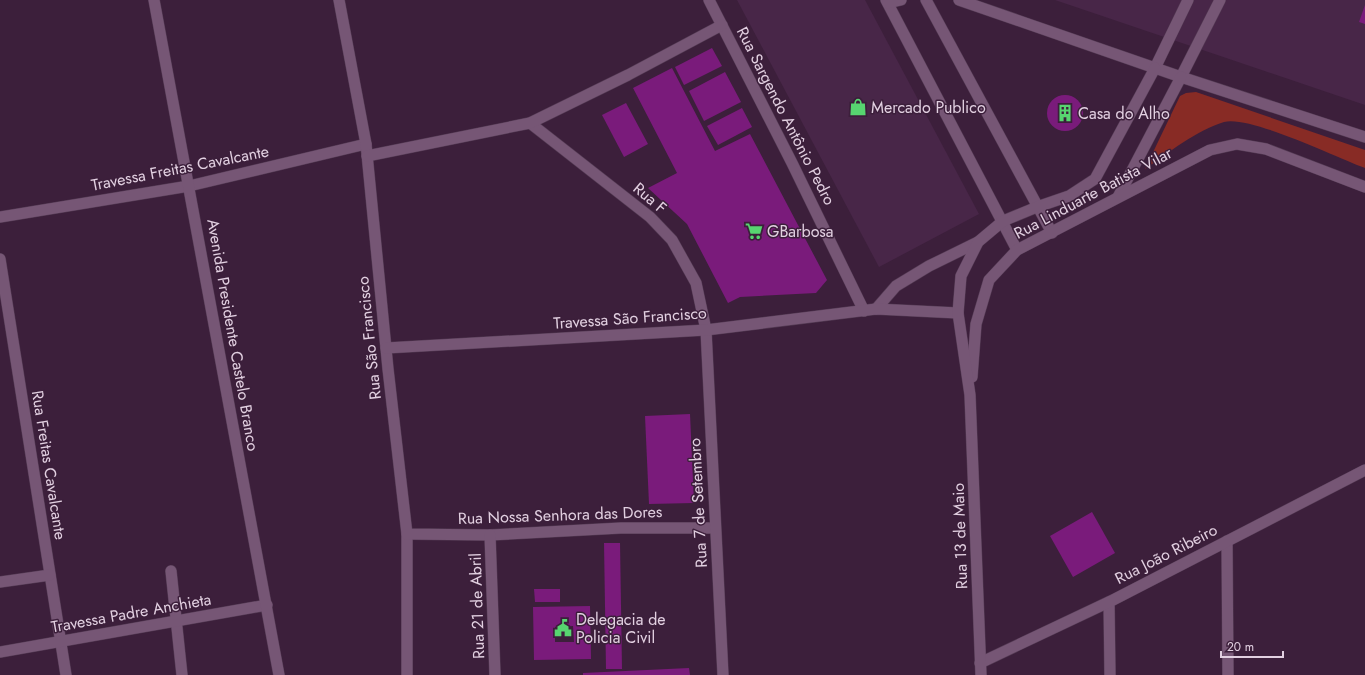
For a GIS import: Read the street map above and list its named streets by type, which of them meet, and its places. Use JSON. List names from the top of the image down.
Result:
{
  "streets": {
    "street": [
      "Rua Sargendo Antônio Pedro",
      "Travessa Freitas Cavalcante",
      "Rua Linduarte Batista Vilar",
      "Rua F",
      "Travessa São Francisco",
      "Avenida Presidente Castelo Branco",
      "Rua São Francisco",
      "Rua Freitas Cavalcante",
      "Rua 7 de Setembro",
      "Rua Nossa Senhora das Dores",
      "Rua 13 de Maio",
      "Rua João Ribeiro",
      "Rua 21 de Abril",
      "Travessa Padre Anchieta"
    ]
  },
  "crossings": [
    ["Rua Sargendo Antônio Pedro", "Travessa São Francisco"],
    ["Travessa Freitas Cavalcante", "Avenida Presidente Castelo Branco"],
    ["Travessa Freitas Cavalcante", "Rua São Francisco"],
    ["Rua Linduarte Batista Vilar", "Travessa São Francisco"],
    ["Rua Linduarte Batista Vilar", "Rua 13 de Maio"],
    ["Rua F", "Travessa São Francisco"],
    ["Rua F", "Rua 7 de Setembro"],
    ["Travessa São Francisco", "Rua São Francisco"],
    ["Travessa São Francisco", "Rua 7 de Setembro"],
    ["Avenida Presidente Castelo Branco", "Travessa Padre Anchieta"],
    ["Rua São Francisco", "Rua Nossa Senhora das Dores"],
    ["Rua Freitas Cavalcante", "Travessa Padre Anchieta"],
    ["Rua 7 de Setembro", "Rua Nossa Senhora das Dores"],
    ["Rua Nossa Senhora das Dores", "Rua 21 de Abril"],
    ["Rua 13 de Maio", "Rua João Ribeiro"]
  ],
  "places": {
    "shop": ["Mercado Publico"],
    "building": ["Casa do Alho"],
    "supermarket": ["GBarbosa"],
    "public building": ["Delegacia de Policia Civil"]
  },
  "scale_bar": "20 m"
}
